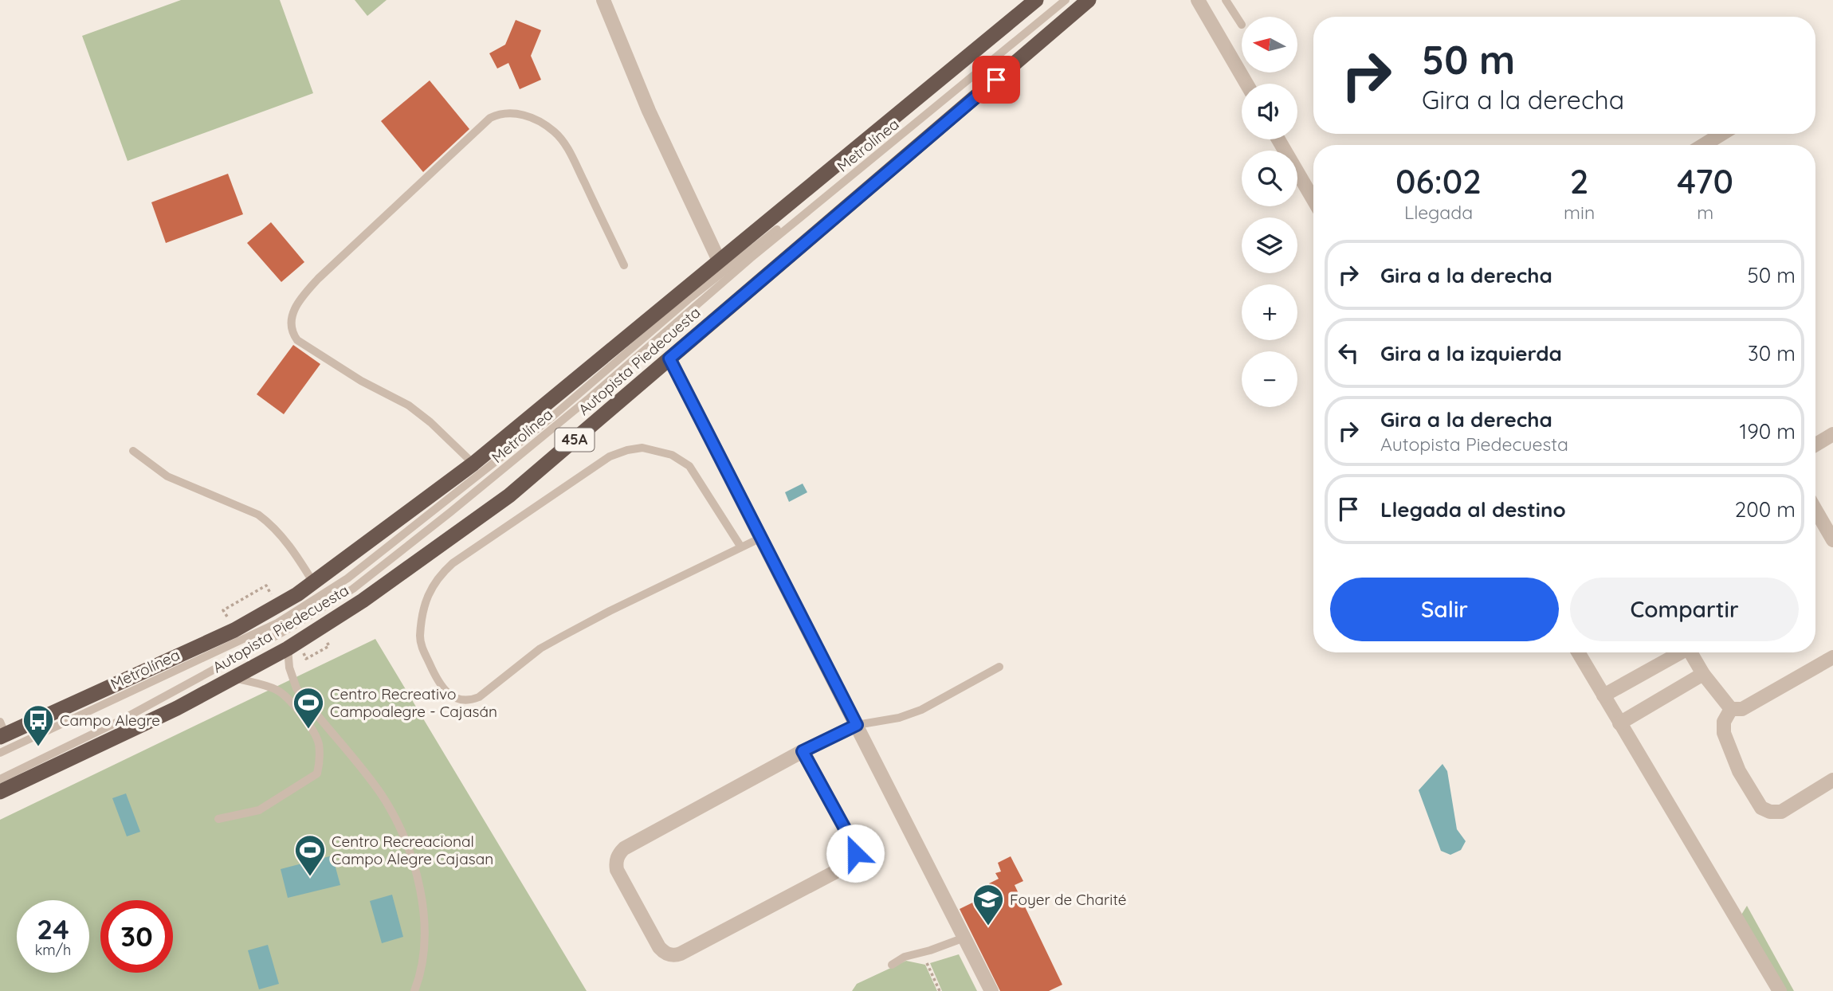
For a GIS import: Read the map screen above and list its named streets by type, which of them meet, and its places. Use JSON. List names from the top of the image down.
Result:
{
  "streets": {
    "highway": ["Autopista Piedecuesta", "45A"],
    "lane": ["Metrolínea"]
  },
  "places": {
    "sports": ["Centro Recreativo Campoalegre - Cajasán", "Centro Recreacional Campo Alegre Cajasan"],
    "bus stop": ["Campo Alegre"],
    "school or university": ["Foyer de Charité"]
  },
  "north": "left",
  "page": {
    "map_buttons": ["+", "−"],
    "turn": ["50 m", "Gira a la derecha"],
    "eta": [
      "06:02",
      "Llegada",
      "2",
      "min",
      "470",
      "m"
    ],
    "list": [
      {
        "name": "Gira a la derecha",
        "value": "50 m"
      },
      {
        "name": "Gira a la izquierda",
        "value": "30 m"
      },
      {
        "name": "Gira a la derecha",
        "note": "Autopista Piedecuesta",
        "value": "190 m"
      },
      {
        "name": "Llegada al destino",
        "value": "200 m"
      }
    ],
    "buttons": ["Salir", "Compartir"],
    "speed": "24 km/h",
    "limit": "30"
  }
}
